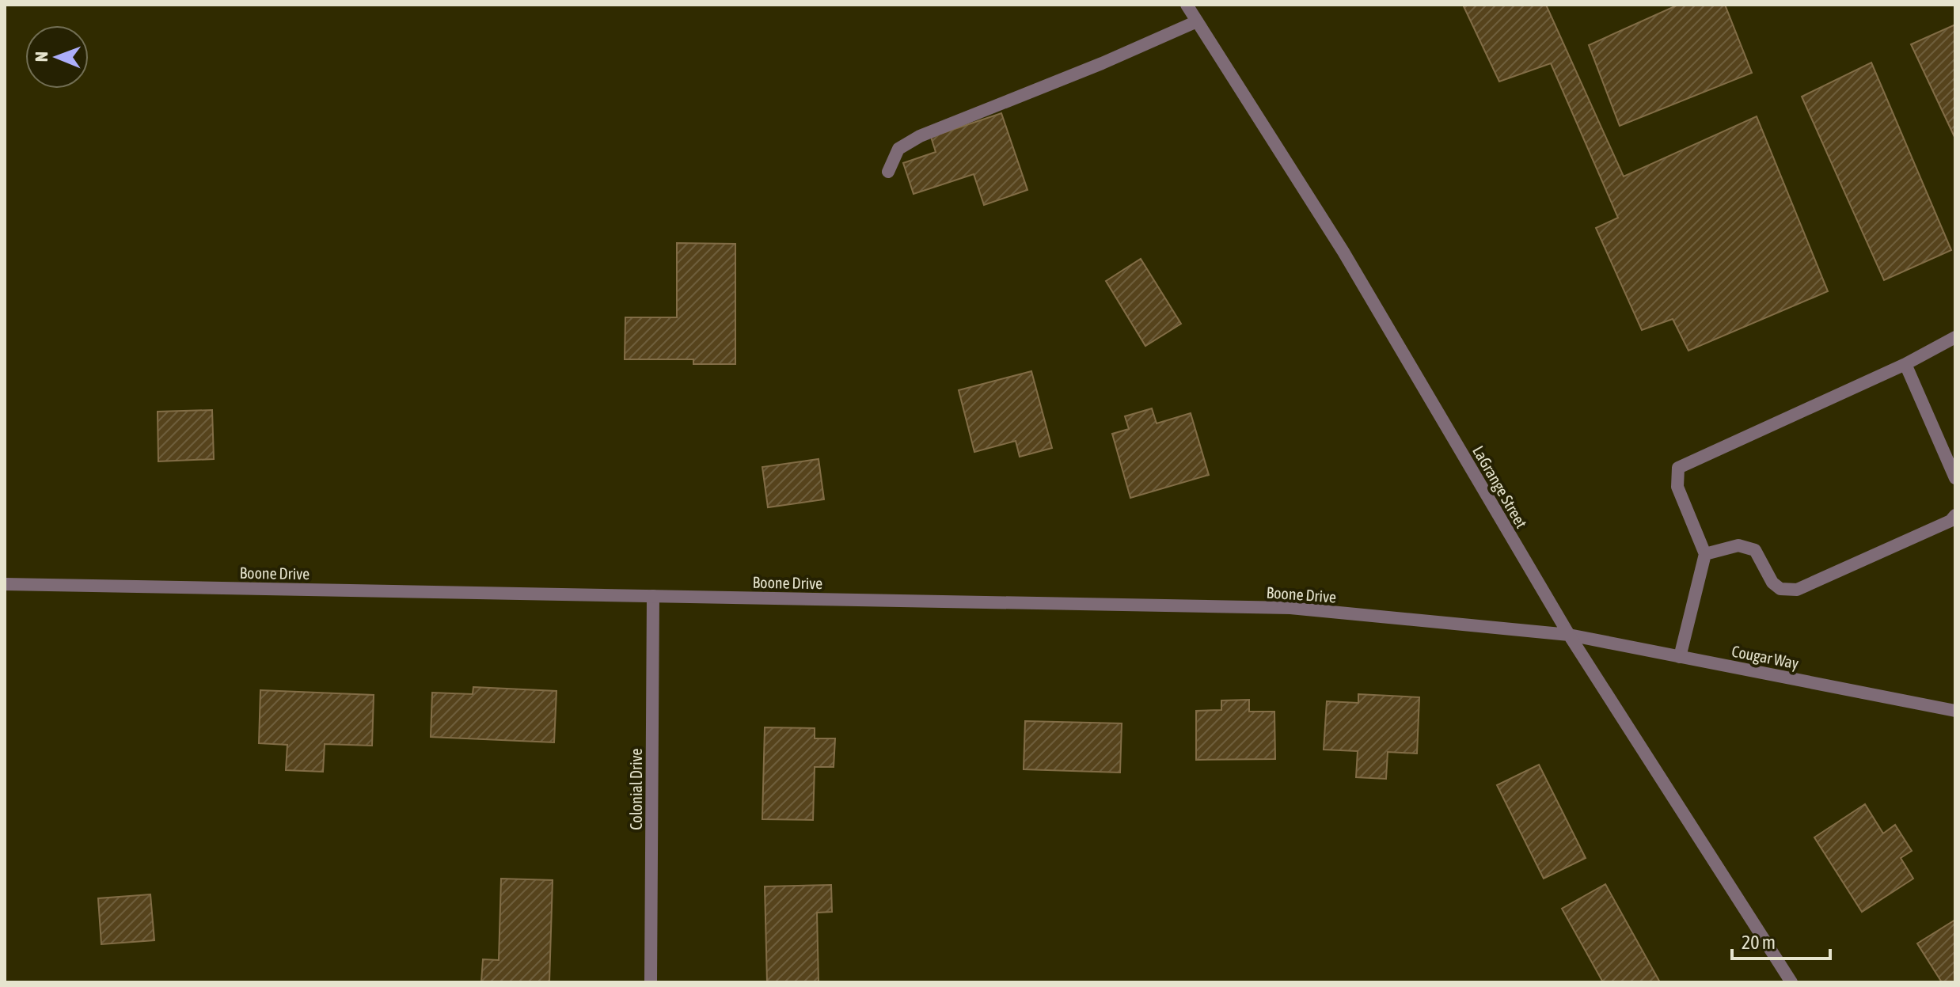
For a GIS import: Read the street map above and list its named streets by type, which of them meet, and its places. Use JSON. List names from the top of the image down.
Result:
{
  "streets": {
    "street": [
      "LaGrange Street",
      "Boone Drive",
      "Cougar Way",
      "Colonial Drive"
    ]
  },
  "crossings": [
    ["LaGrange Street", "Boone Drive"],
    ["LaGrange Street", "Cougar Way"],
    ["Boone Drive", "Cougar Way"],
    ["Boone Drive", "Colonial Drive"]
  ],
  "scale_bar": "20 m",
  "north": "left"
}
